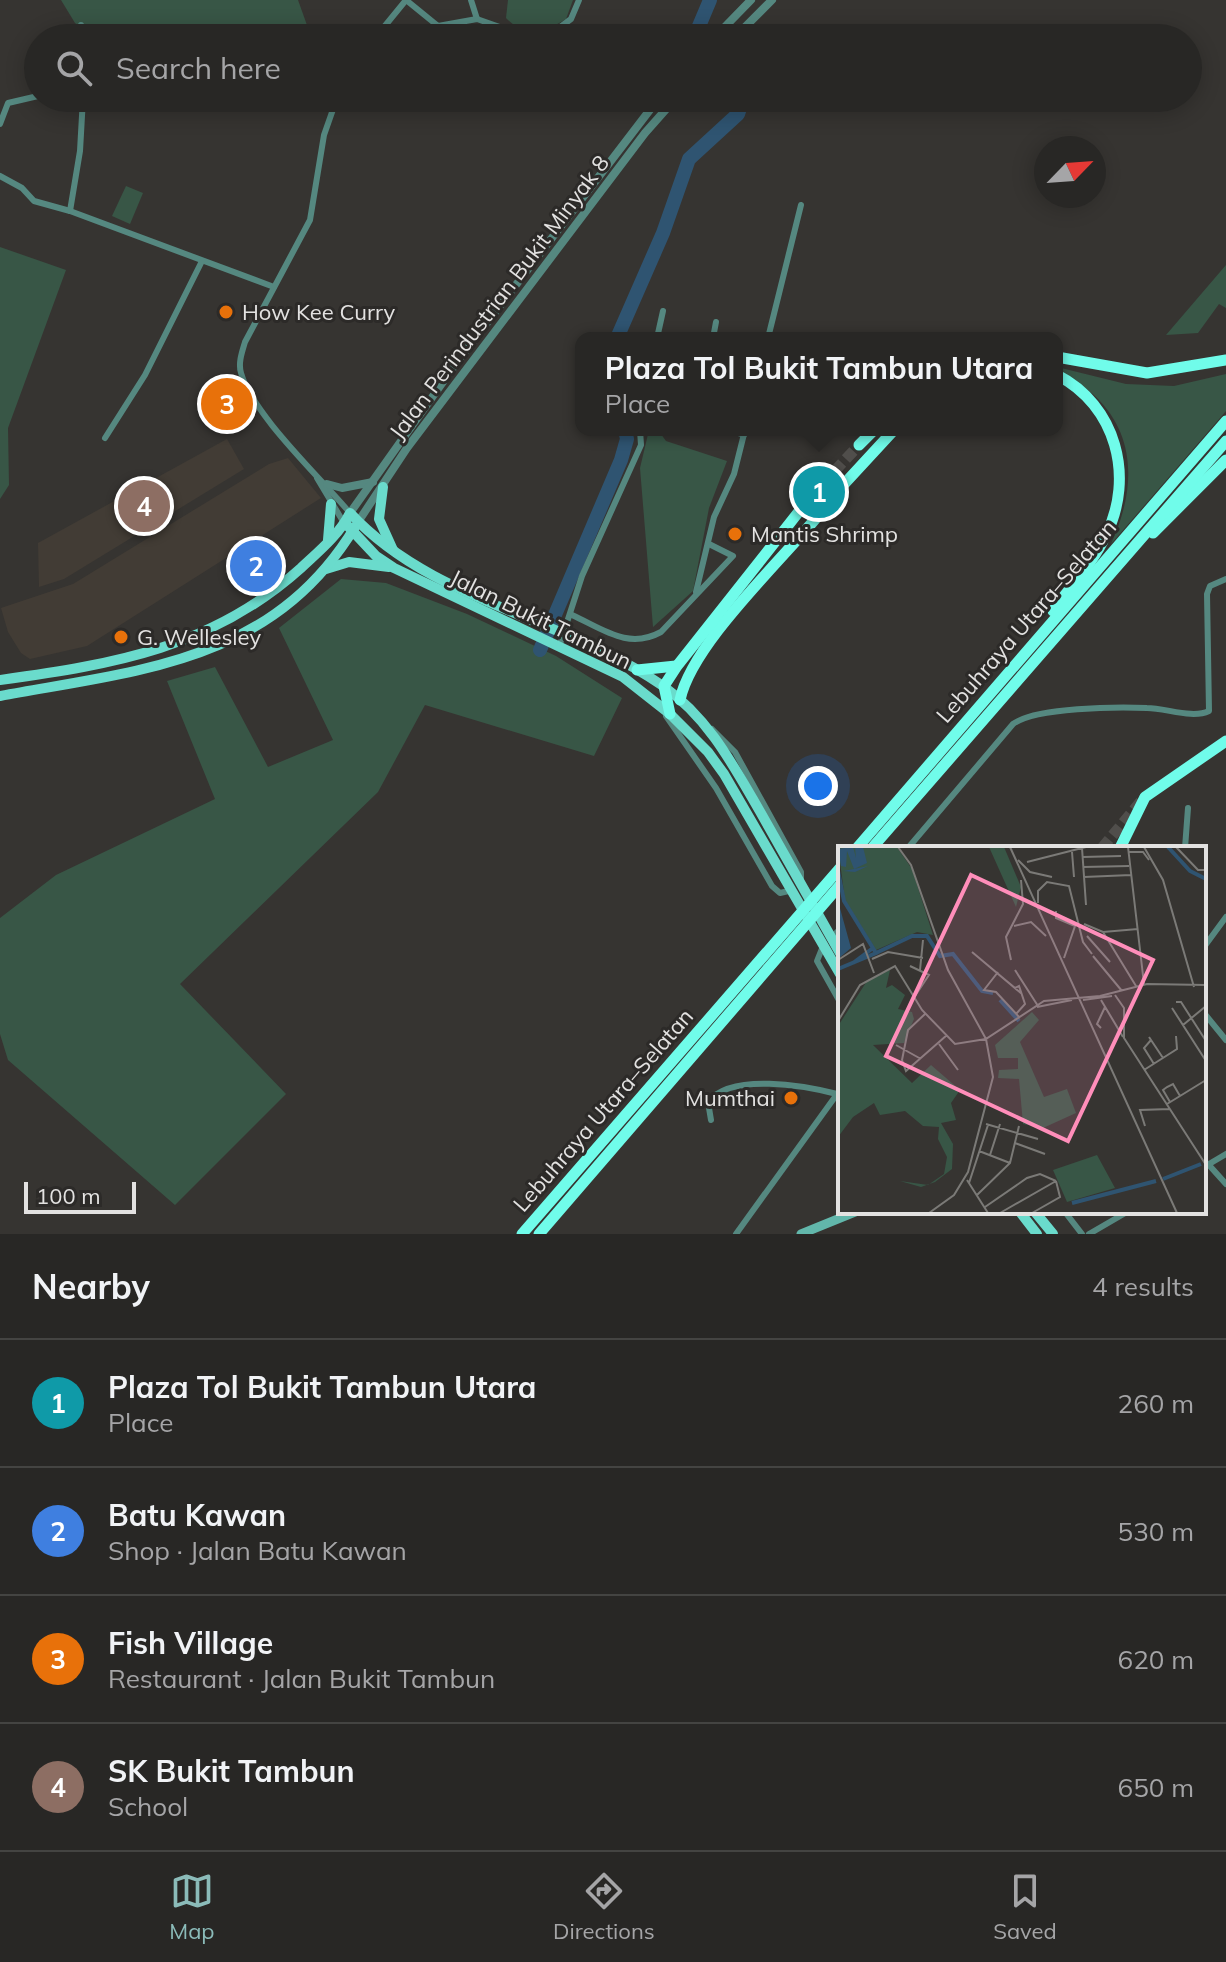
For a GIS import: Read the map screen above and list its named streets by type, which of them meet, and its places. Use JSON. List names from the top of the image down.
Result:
{
  "streets": {
    "highway": ["Lebuhraya Utara–Selatan"],
    "main road": ["Jalan Bukit Tambun"],
    "street": ["Jalan Perindustrian Bukit Minyak 8"]
  },
  "crossings": [
    ["Jalan Perindustrian Bukit Minyak 8", "Jalan Bukit Tambun"]
  ],
  "places": [
    "How Kee Curry",
    "Mantis Shrimp",
    "G. Wellesley",
    "Mumthai"
  ],
  "scale_bar": "100 m",
  "north": "top right",
  "page": {
    "search": "Search here",
    "popup": ["Plaza Tol Bukit Tambun Utara", "Place"],
    "pins": [
      "3",
      "1",
      "4",
      "2"
    ],
    "scale": "100 m",
    "heading": ["Nearby", "4 results"],
    "list": [
      {
        "mark": "1",
        "name": "Plaza Tol Bukit Tambun Utara",
        "note": "Place",
        "value": "260 m"
      },
      {
        "mark": "2",
        "name": "Batu Kawan",
        "note": "Shop · Jalan Batu Kawan",
        "value": "530 m"
      },
      {
        "mark": "3",
        "name": "Fish Village",
        "note": "Restaurant · Jalan Bukit Tambun",
        "value": "620 m"
      },
      {
        "mark": "4",
        "name": "SK Bukit Tambun",
        "note": "School",
        "value": "650 m"
      }
    ],
    "nav": ["Map", "Directions", "Saved"]
  }
}
